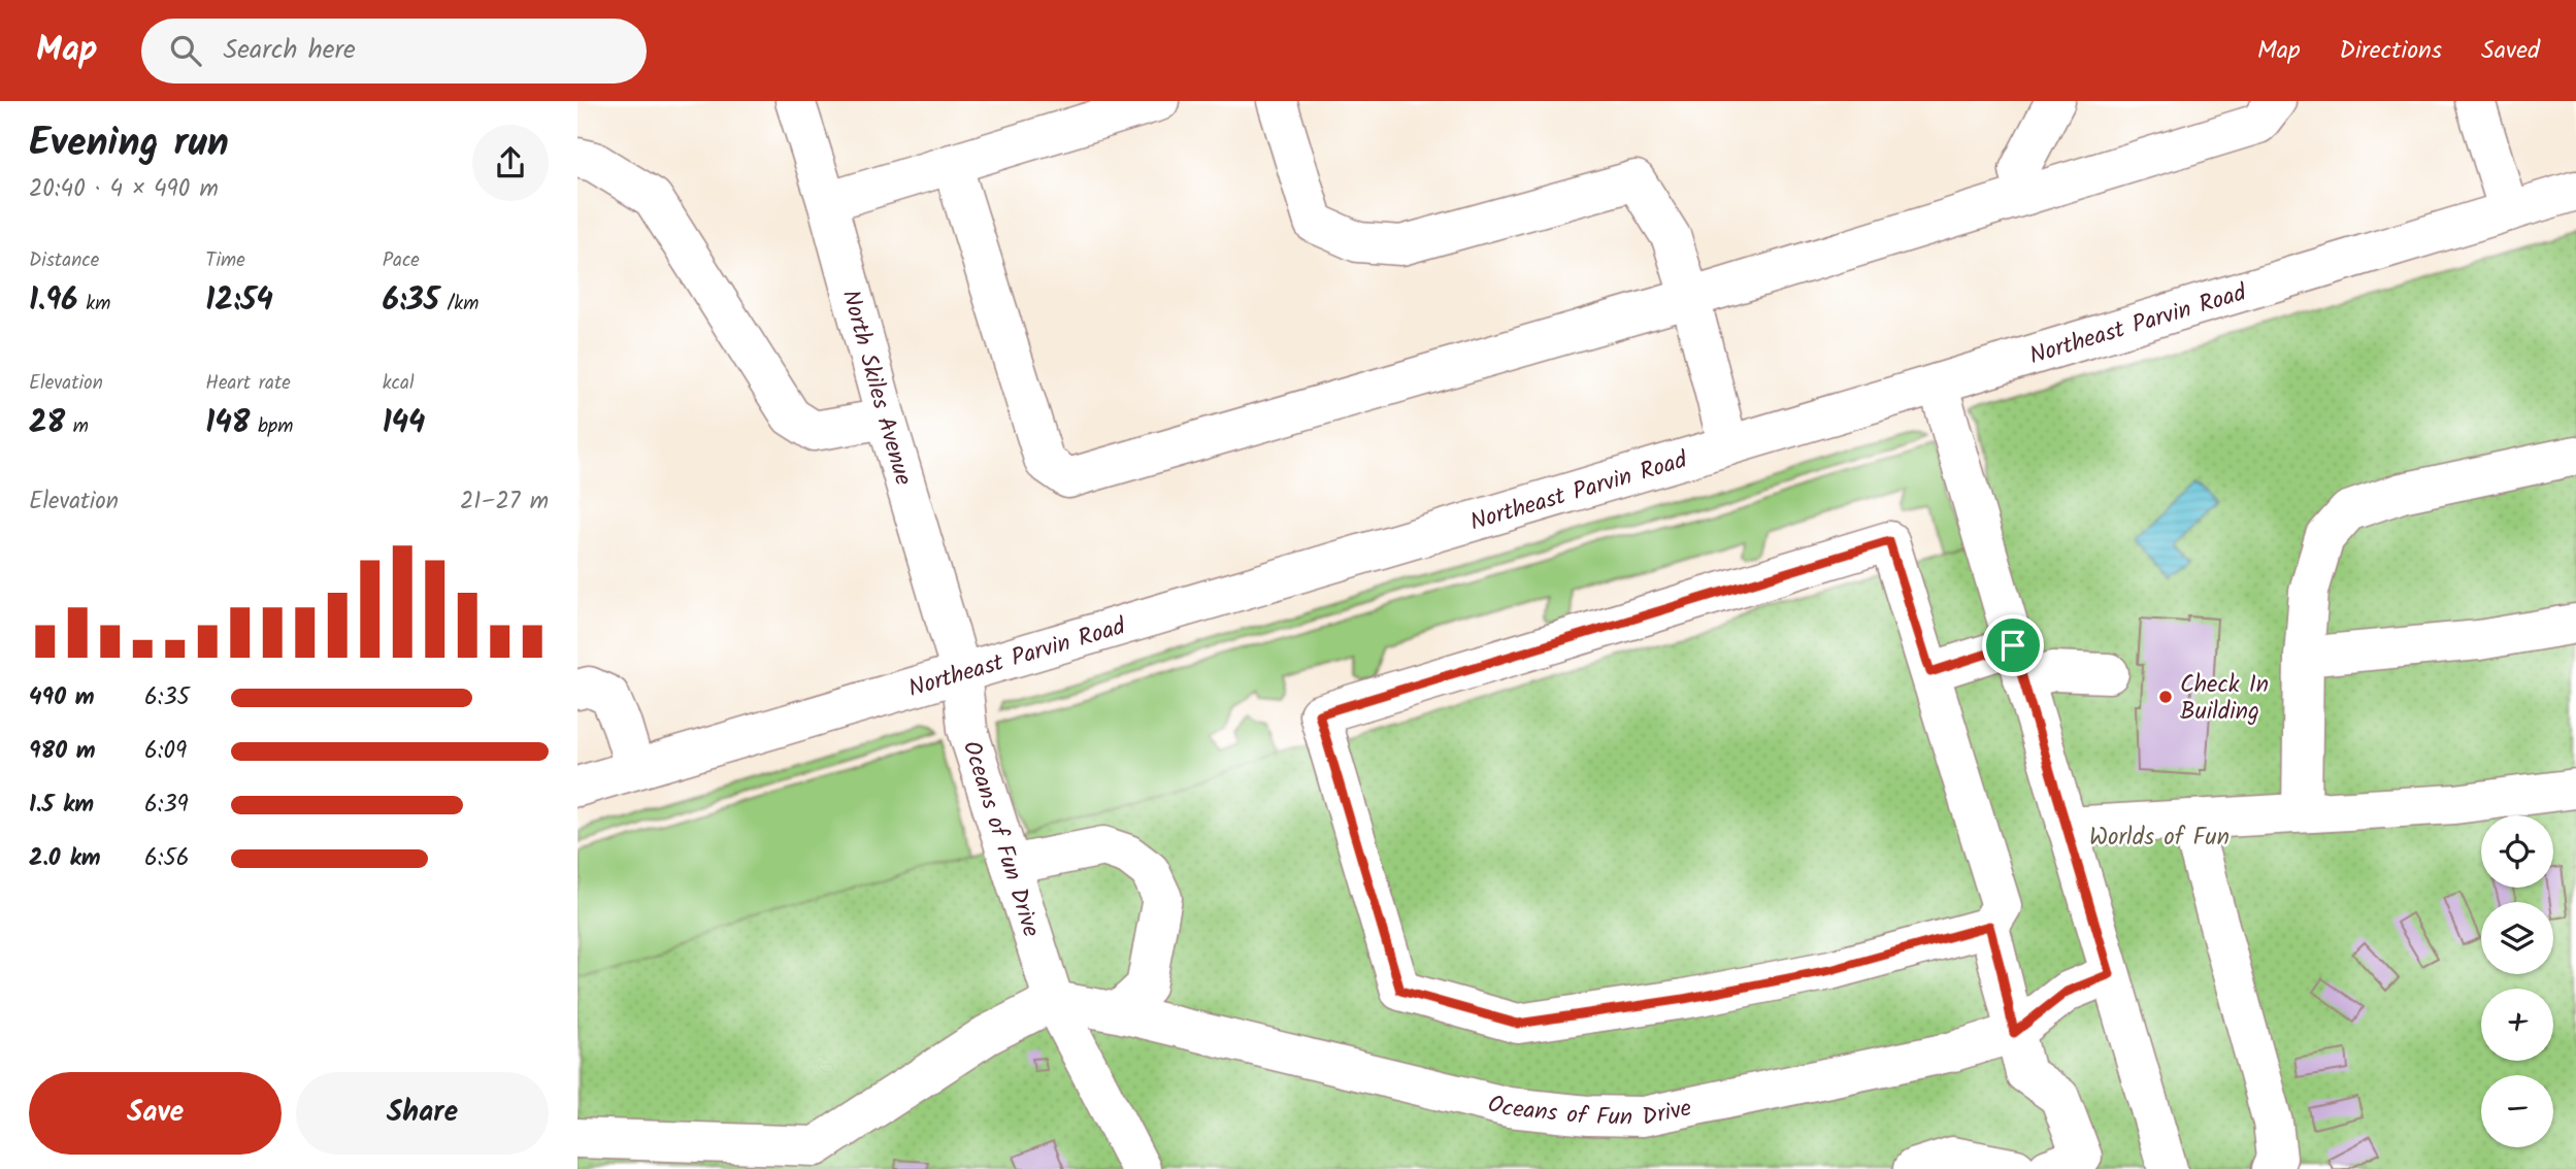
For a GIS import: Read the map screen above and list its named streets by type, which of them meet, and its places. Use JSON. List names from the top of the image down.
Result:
{
  "streets": {
    "street": ["Northeast Parvin Road", "North Skiles Avenue", "Oceans of Fun Drive"]
  },
  "crossings": [
    ["Northeast Parvin Road", "North Skiles Avenue"],
    ["Northeast Parvin Road", "Oceans of Fun Drive"],
    ["North Skiles Avenue", "Oceans of Fun Drive"]
  ],
  "parks": ["Worlds of Fun"],
  "places": ["Check In Building"],
  "page": {
    "header": "Map",
    "search": "Search here",
    "nav": ["Map", "Directions", "Saved"],
    "heading": ["Evening run", "20:40 · 4 × 490 m"],
    "stats": [
      ["Distance", "1.96 km"],
      ["Time", "12:54"],
      ["Pace", "6:35 /km"],
      ["Elevation", "28 m"],
      ["Heart rate", "148 bpm"],
      ["kcal", "144"]
    ],
    "chart": ["Elevation", "21–27 m"],
    "list": [
      {
        "name": "490 m",
        "note": "6:35"
      },
      {
        "name": "980 m",
        "note": "6:09"
      },
      {
        "name": "1.5 km",
        "note": "6:39"
      },
      {
        "name": "2.0 km",
        "note": "6:56"
      }
    ],
    "map_buttons": ["+", "−"],
    "buttons": ["Save", "Share"]
  }
}
